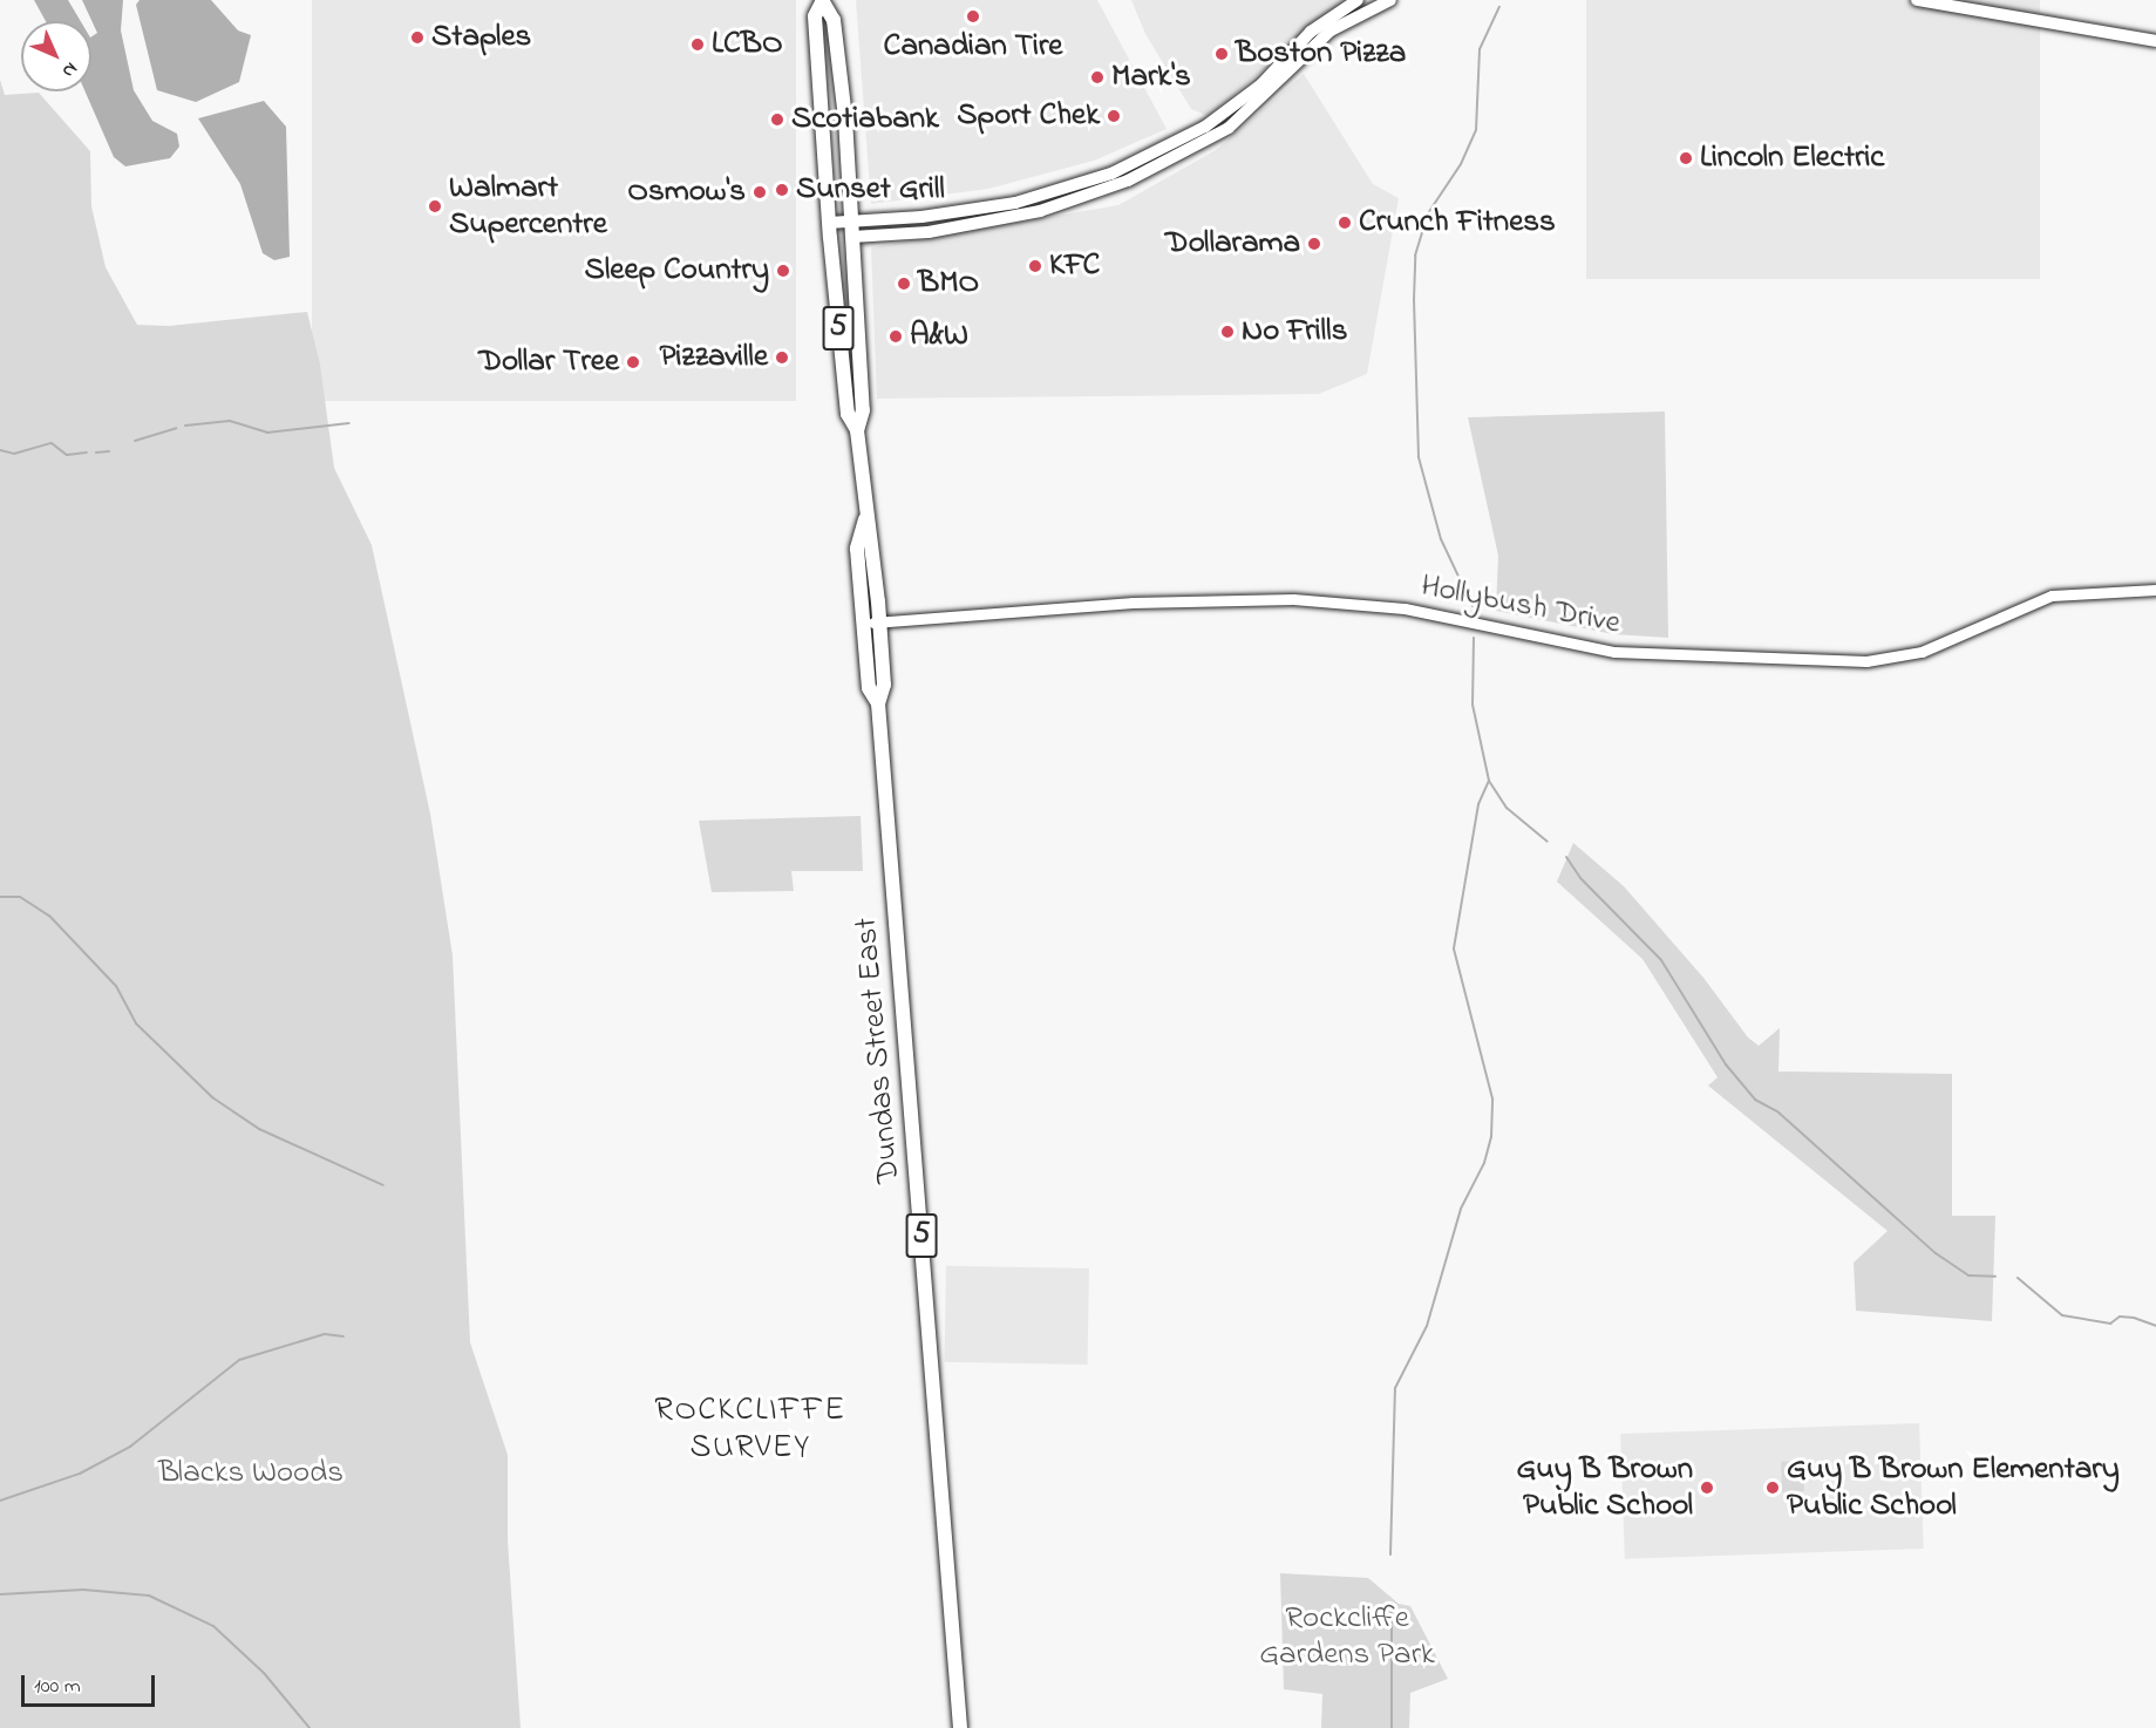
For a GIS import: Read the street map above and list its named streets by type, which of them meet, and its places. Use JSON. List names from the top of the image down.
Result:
{
  "streets": {
    "main road": ["5", "Dundas Street East"],
    "street": ["Hollybush Drive"]
  },
  "crossings": [
    ["Hollybush Drive", "Dundas Street East"]
  ],
  "districts": ["ROCKCLIFFE SURVEY"],
  "parks": ["Blacks Woods", "Rockcliffe Gardens Park"],
  "places": [
    "Canadian Tire",
    "Staples",
    "LCBO",
    "Boston Pizza",
    "Mark's",
    "Sport Chek",
    "Scotiabank",
    "Lincoln Electric",
    "Sunset Grill",
    "Osmow's",
    "Walmart Supercentre",
    "Crunch Fitness",
    "Dollarama",
    "KFC",
    "Sleep Country",
    "BMO",
    "No Frills",
    "A&W",
    "Pizzaville",
    "Dollar Tree",
    "Guy B Brown Public School",
    "Guy B Brown Elementary Public School"
  ],
  "scale_bar": "100 m",
  "north": "bottom right"
}
